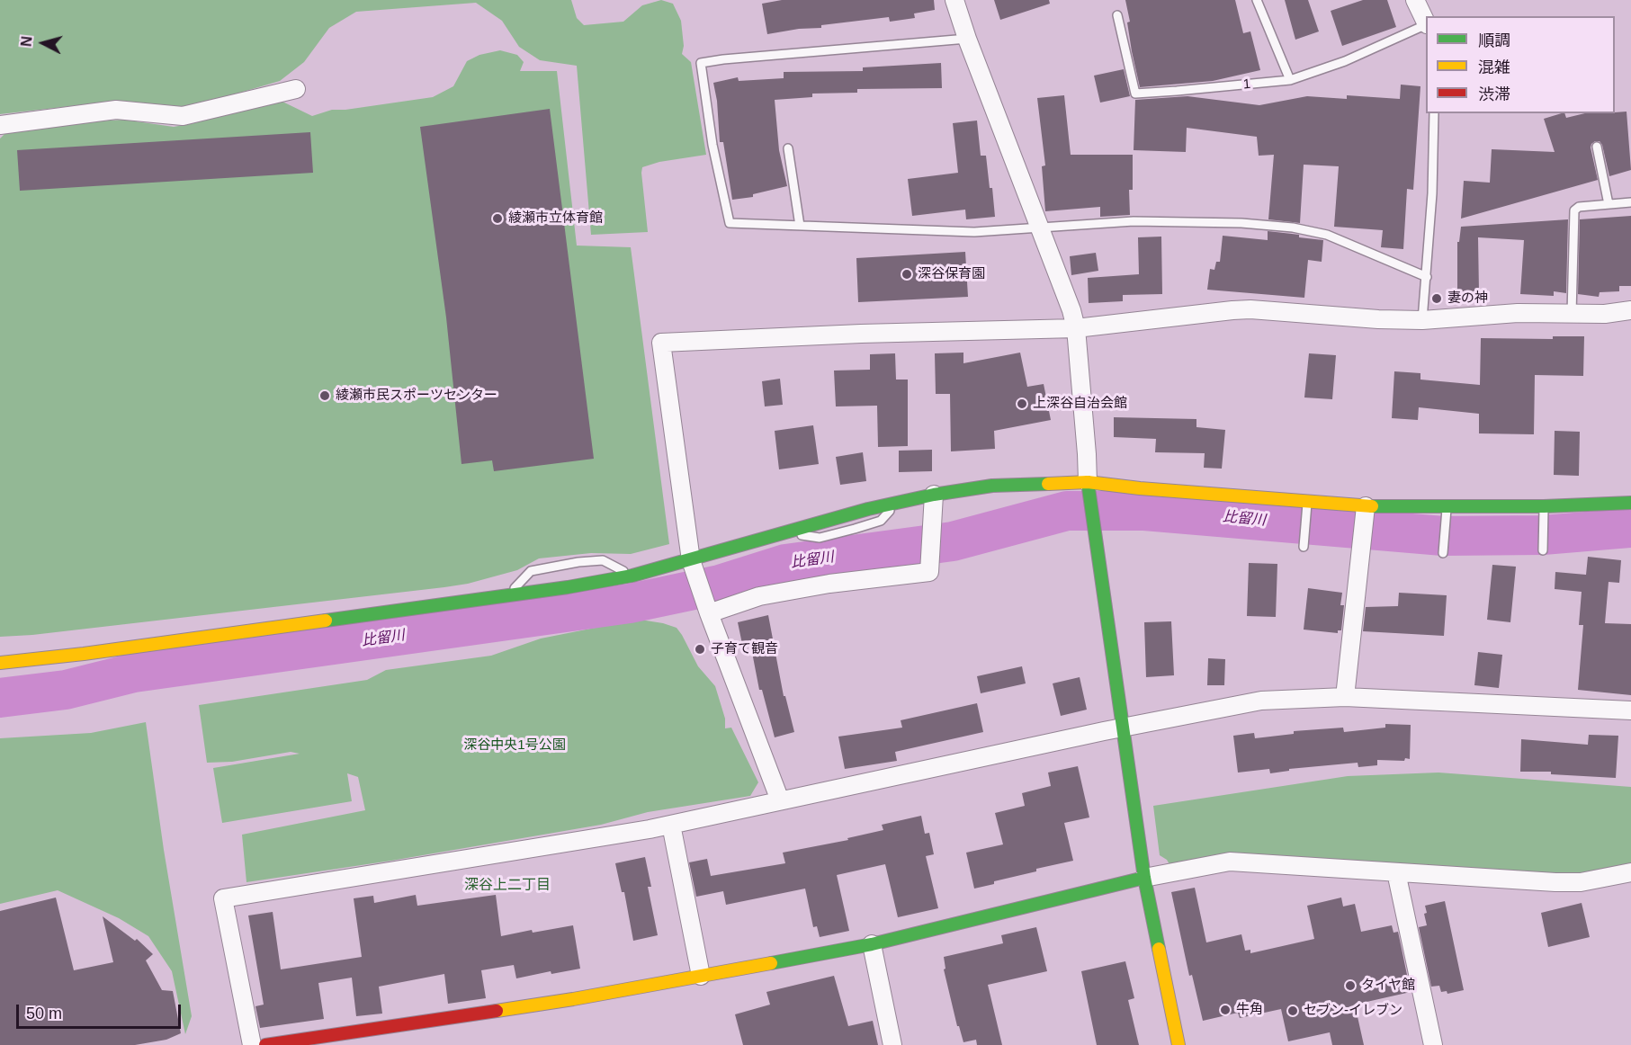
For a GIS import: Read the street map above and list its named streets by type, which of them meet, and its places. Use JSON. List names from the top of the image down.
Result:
{
  "streets": {
    "street": ["1"]
  },
  "districts": ["深谷上二丁目"],
  "water": ["比留川"],
  "parks": ["深谷中央1号公園"],
  "places": [
    "綾瀬市立体育館",
    "深谷保育園",
    "妻の神",
    "綾瀬市民スポーツセンター",
    "上深谷自治会館",
    "子育て観音",
    "タイヤ館",
    "牛角",
    "セブン-イレブン"
  ],
  "legend": ["順調", "混雑", "渋滞"],
  "scale_bar": "50 m",
  "north": "left"
}
